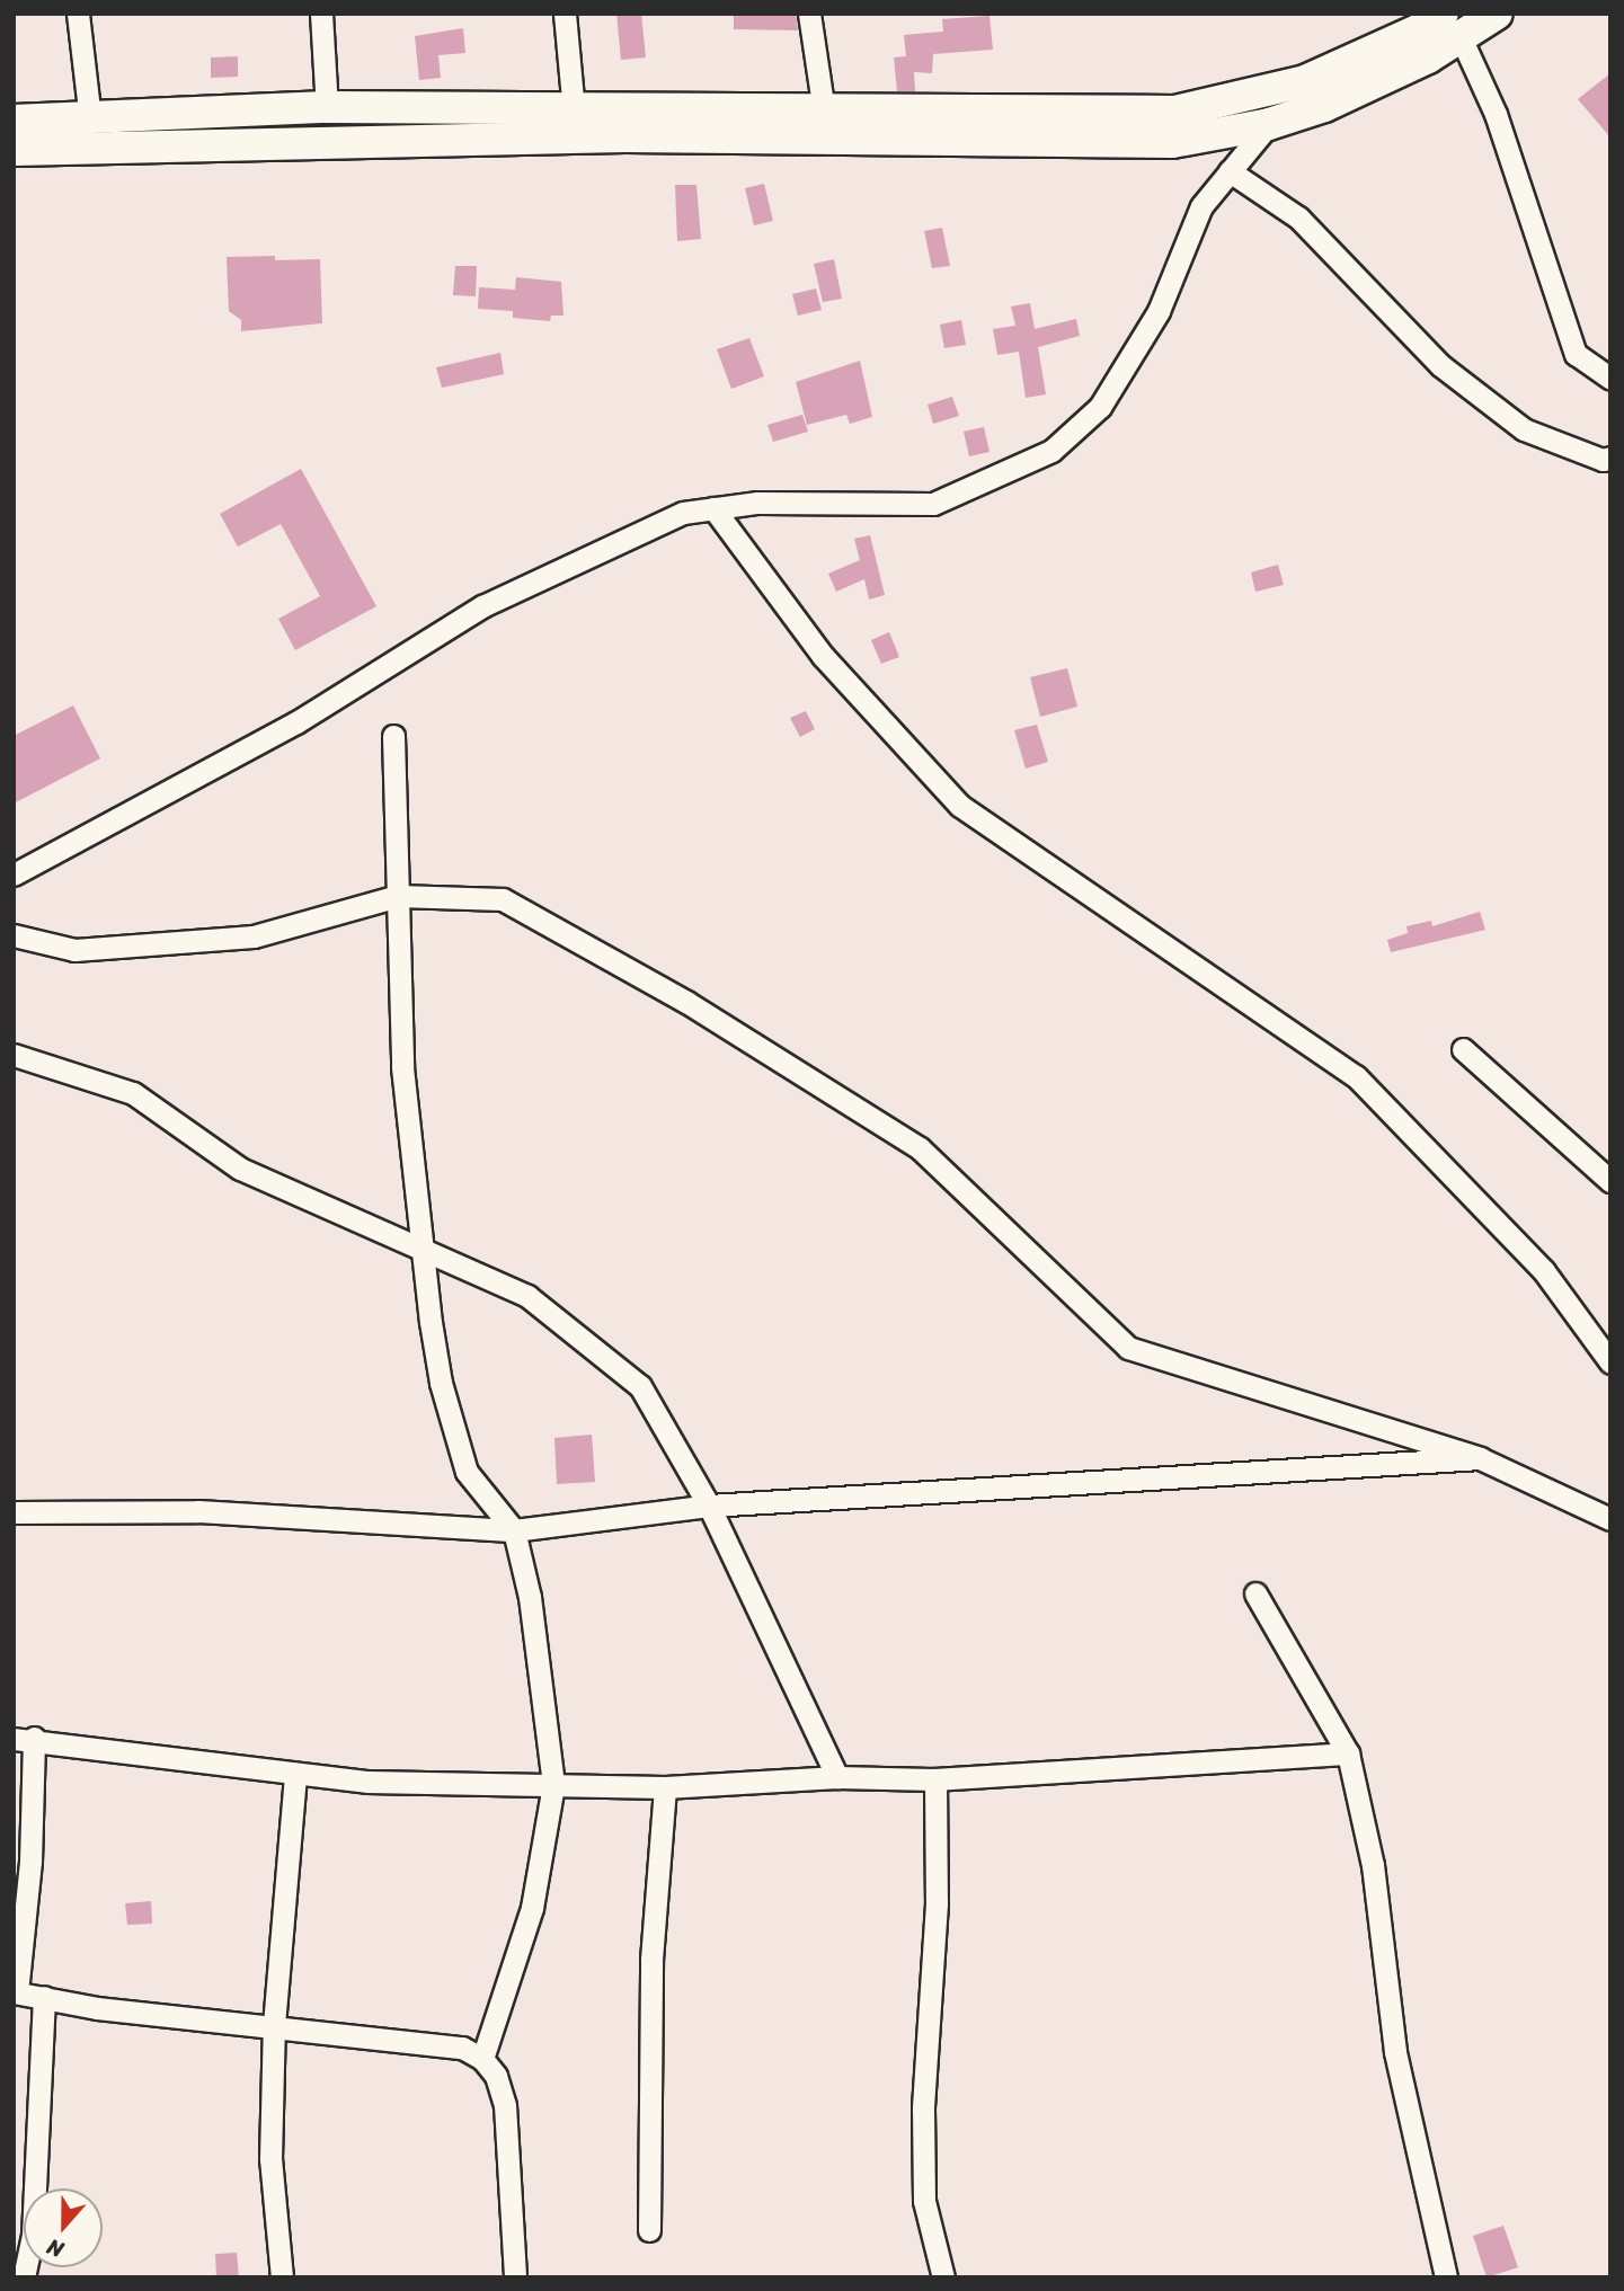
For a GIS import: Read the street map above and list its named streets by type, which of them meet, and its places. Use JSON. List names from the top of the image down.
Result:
{
  "north": "bottom"
}
